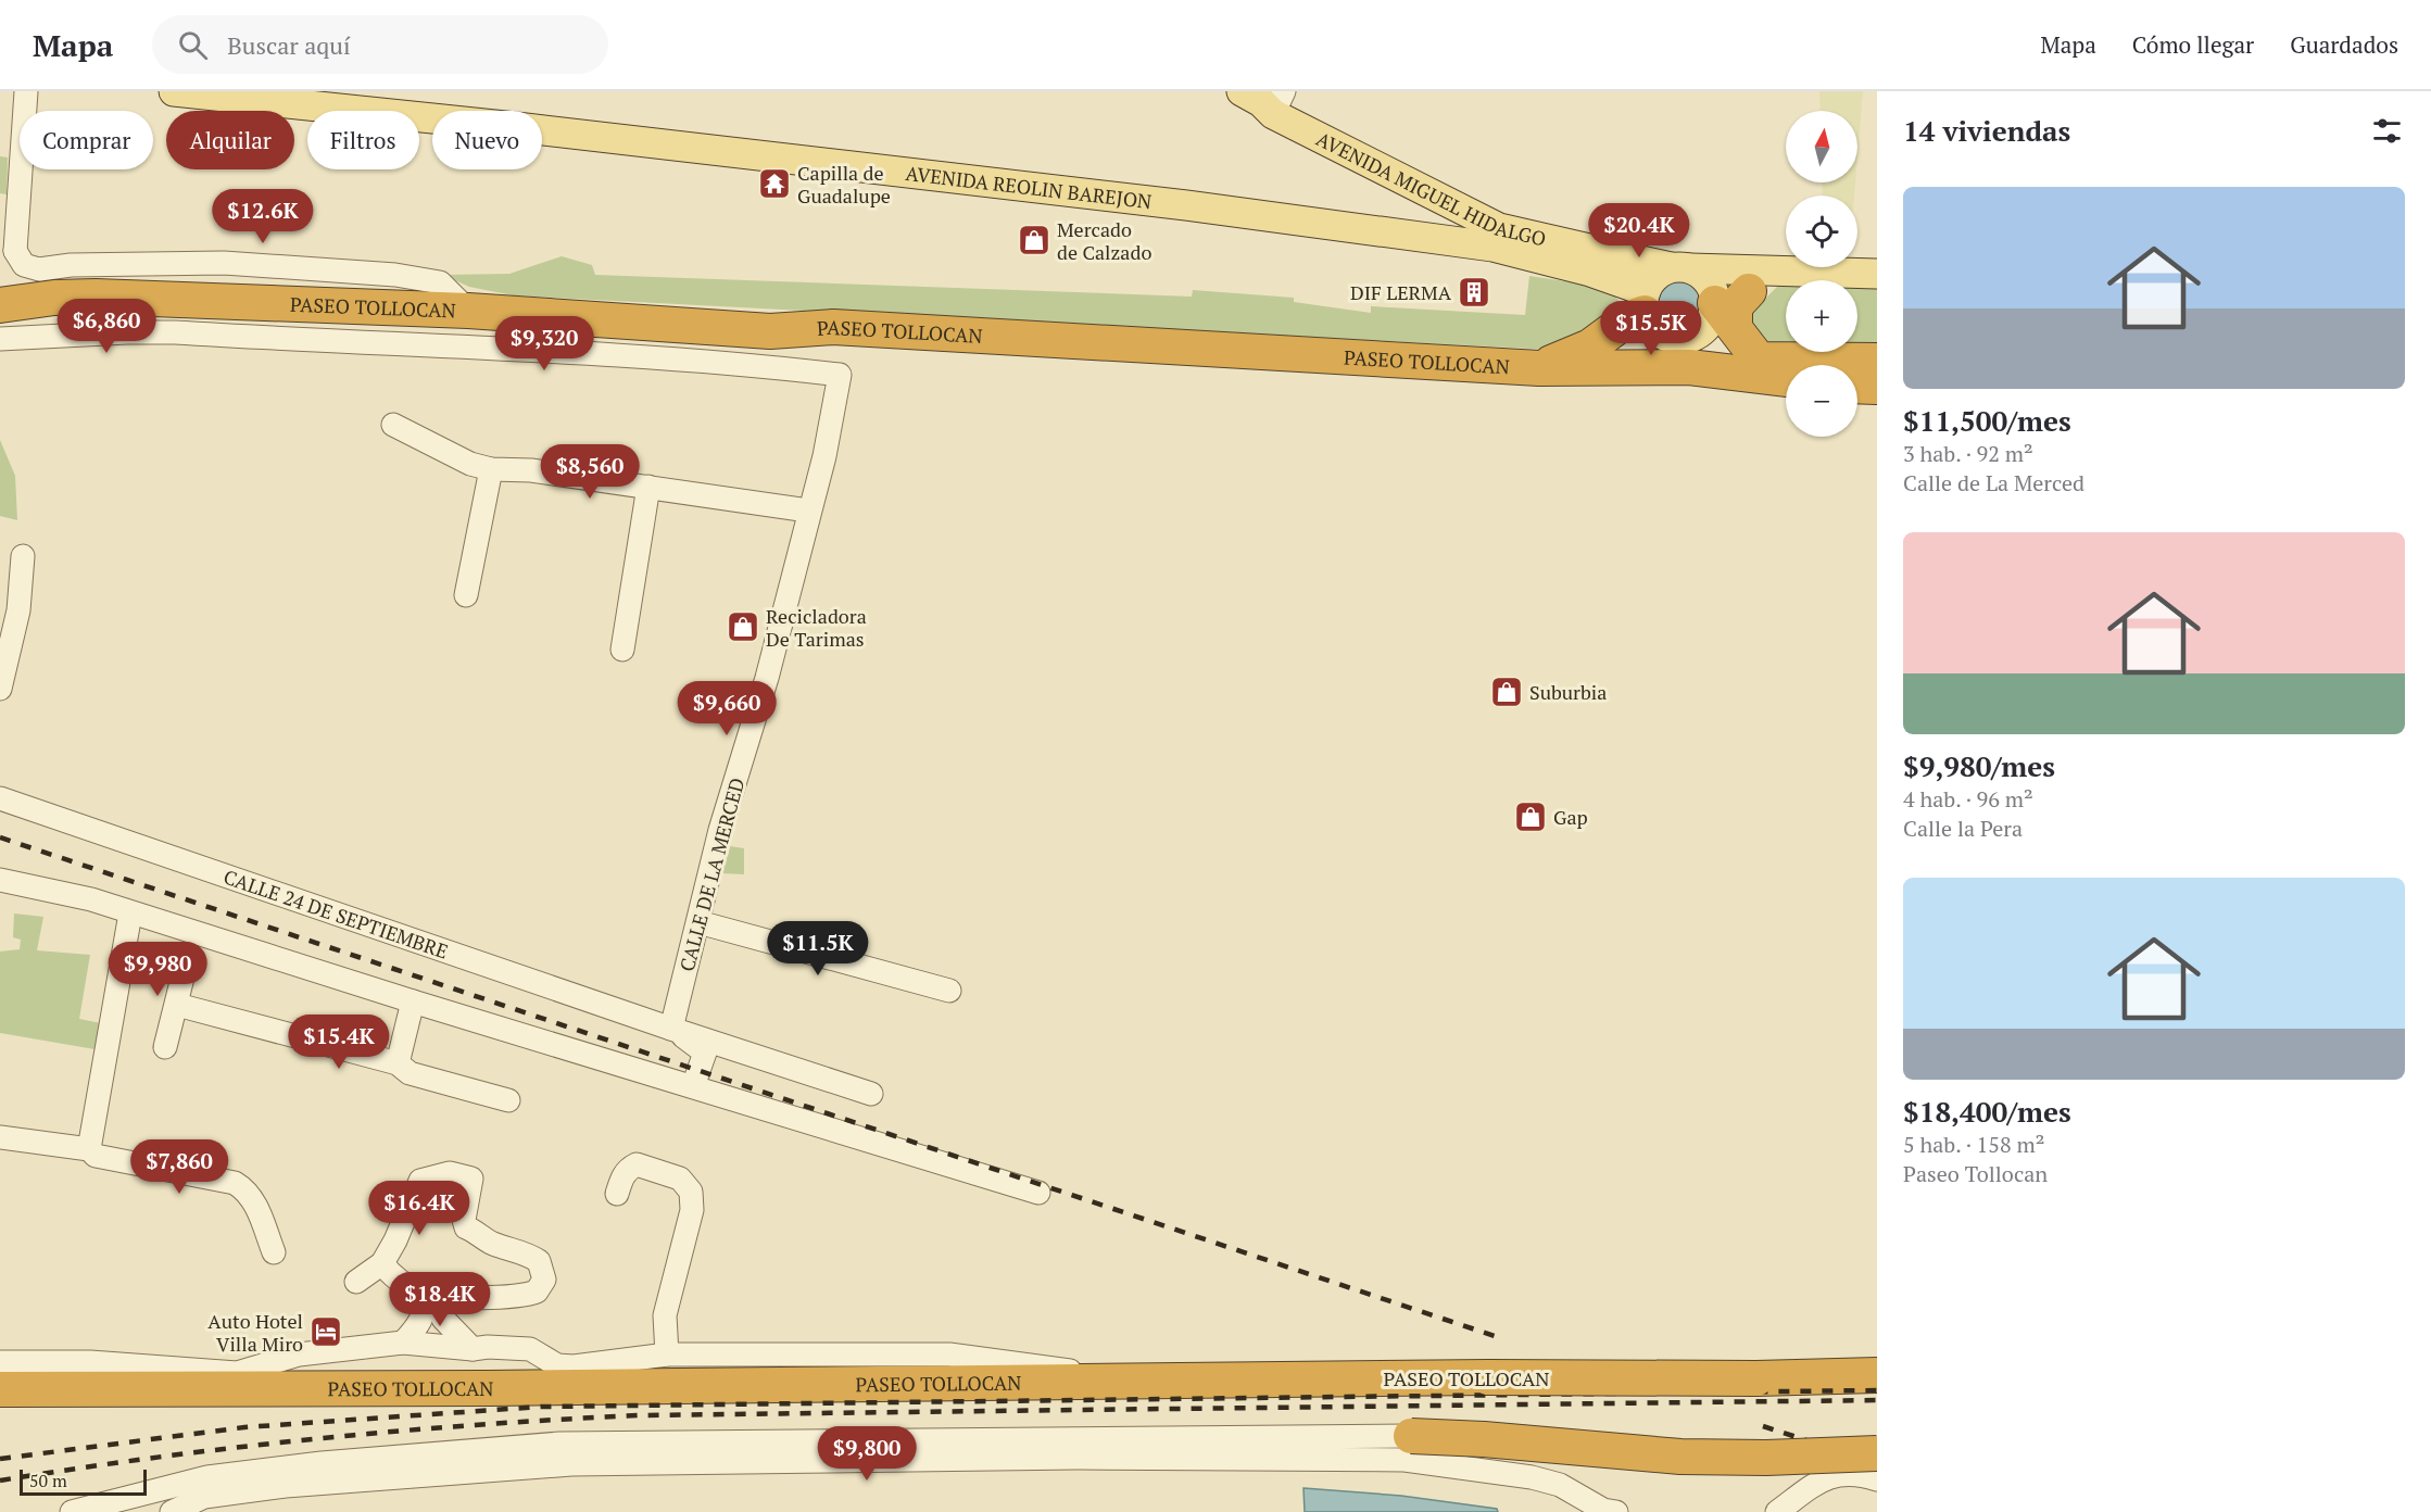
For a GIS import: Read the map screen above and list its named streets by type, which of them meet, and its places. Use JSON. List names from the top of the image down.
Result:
{
  "streets": {
    "highway": ["PASEO TOLLOCAN"],
    "main road": ["AVENIDA REOLIN BAREJON", "AVENIDA MIGUEL HIDALGO"],
    "street": ["CALLE DE LA MERCED", "CALLE 24 DE SEPTIEMBRE"]
  },
  "crossings": [
    ["AVENIDA REOLIN BAREJON", "AVENIDA MIGUEL HIDALGO"],
    ["AVENIDA REOLIN BAREJON", "PASEO TOLLOCAN"],
    ["AVENIDA MIGUEL HIDALGO", "PASEO TOLLOCAN"],
    ["CALLE DE LA MERCED", "CALLE 24 DE SEPTIEMBRE"]
  ],
  "places": {
    "temple": ["Capilla de Guadalupe"],
    "shop": [
      "Mercado de Calzado",
      "Recicladora De Tarimas",
      "Suburbia",
      "Gap"
    ],
    "building": ["DIF LERMA"],
    "hotel": ["Auto Hotel Villa Miro"]
  },
  "scale_bar": "50 m",
  "north": "top",
  "page": {
    "header": "Mapa",
    "search": "Buscar aquí",
    "nav": ["Mapa", "Cómo llegar", "Guardados"],
    "heading": "14 viviendas",
    "map_buttons": ["+", "−"],
    "chip": [
      "Comprar",
      "Alquilar",
      "Filtros",
      "Nuevo"
    ],
    "list": [
      {
        "name": "$11,500/mes",
        "note": "3 hab. · 92 m² · Calle de La Merced"
      },
      {
        "name": "$9,980/mes",
        "note": "4 hab. · 96 m² · Calle la Pera"
      },
      {
        "name": "$18,400/mes",
        "note": "5 hab. · 158 m² · Paseo Tollocan"
      }
    ],
    "price": [
      "$12.6K",
      "$20.4K",
      "$6,860",
      "$15.5K",
      "$9,320",
      "$8,560",
      "$9,660",
      "$11.5K",
      "$9,980",
      "$15.4K",
      "$7,860",
      "$16.4K",
      "$18.4K",
      "$9,800"
    ],
    "scale": "50 m"
  }
}
